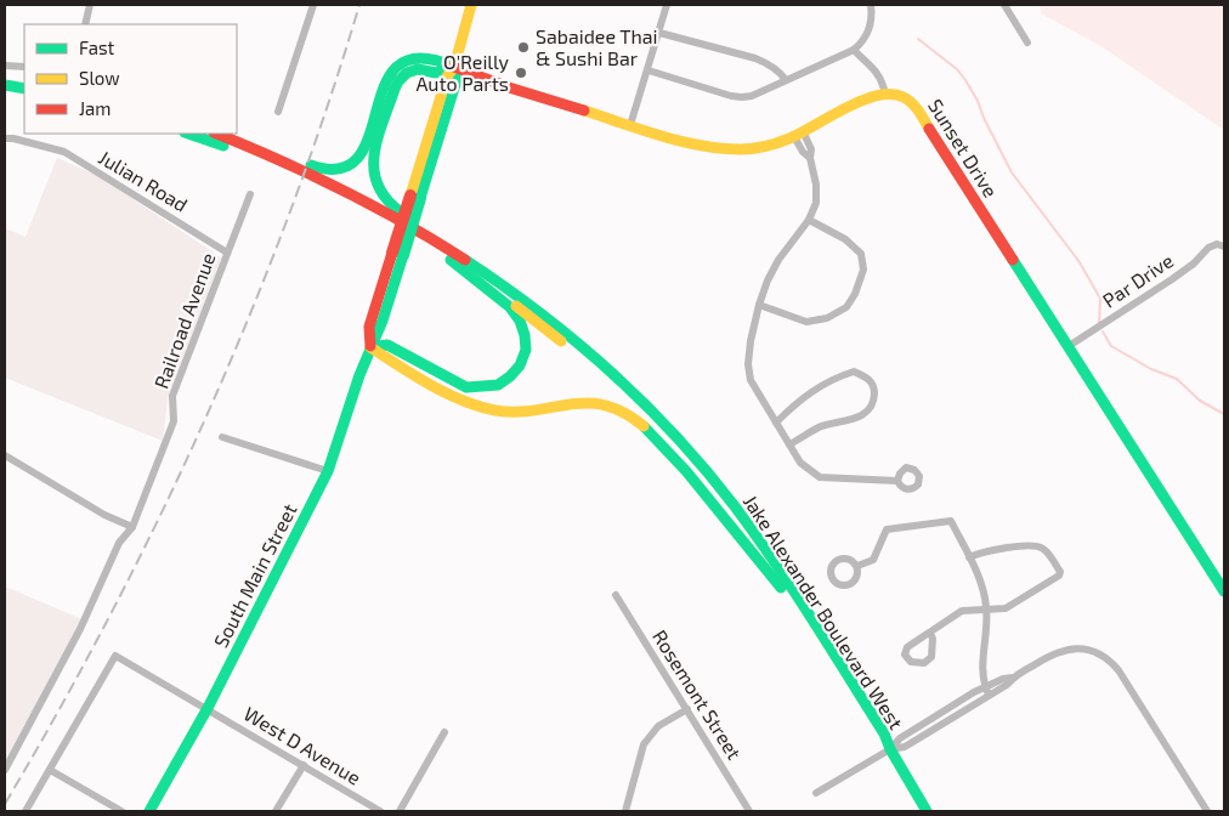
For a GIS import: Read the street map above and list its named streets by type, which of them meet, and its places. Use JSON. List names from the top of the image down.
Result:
{
  "streets": {
    "main road": ["Sunset Drive", "South Main Street", "Jake Alexander Boulevard West"],
    "street": [
      "Julian Road",
      "Par Drive",
      "Railroad Avenue",
      "Rosemont Street",
      "West D Avenue"
    ]
  },
  "crossings": [
    ["Sunset Drive", "Par Drive"],
    ["Julian Road", "Railroad Avenue"],
    ["South Main Street", "West D Avenue"]
  ],
  "places": ["Sabaidee Thai & Sushi Bar", "O'Reilly Auto Parts"],
  "legend": ["Fast", "Slow", "Jam"]
}
